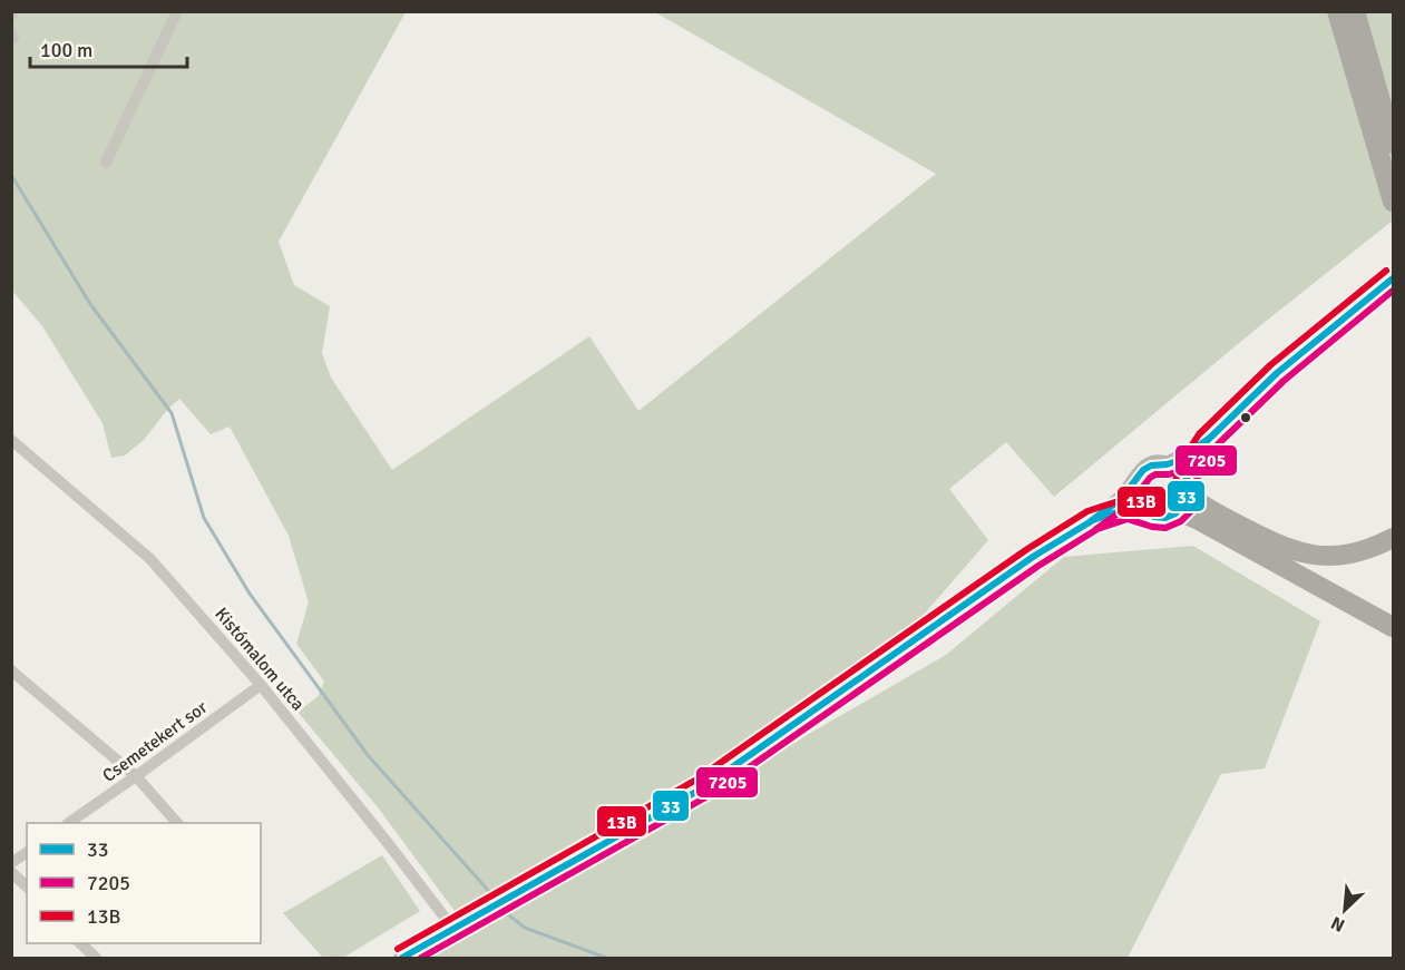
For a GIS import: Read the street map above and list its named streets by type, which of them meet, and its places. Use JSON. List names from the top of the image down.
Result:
{
  "streets": {
    "street": ["Kistómalom utca", "Csemetekert sor"]
  },
  "crossings": [
    ["Kistómalom utca", "Csemetekert sor"]
  ],
  "lines": ["transit line 13B", "transit line 33", "transit line 7205"],
  "legend": ["33", "7205", "13B"],
  "scale_bar": "100 m",
  "north": "bottom left"
}
